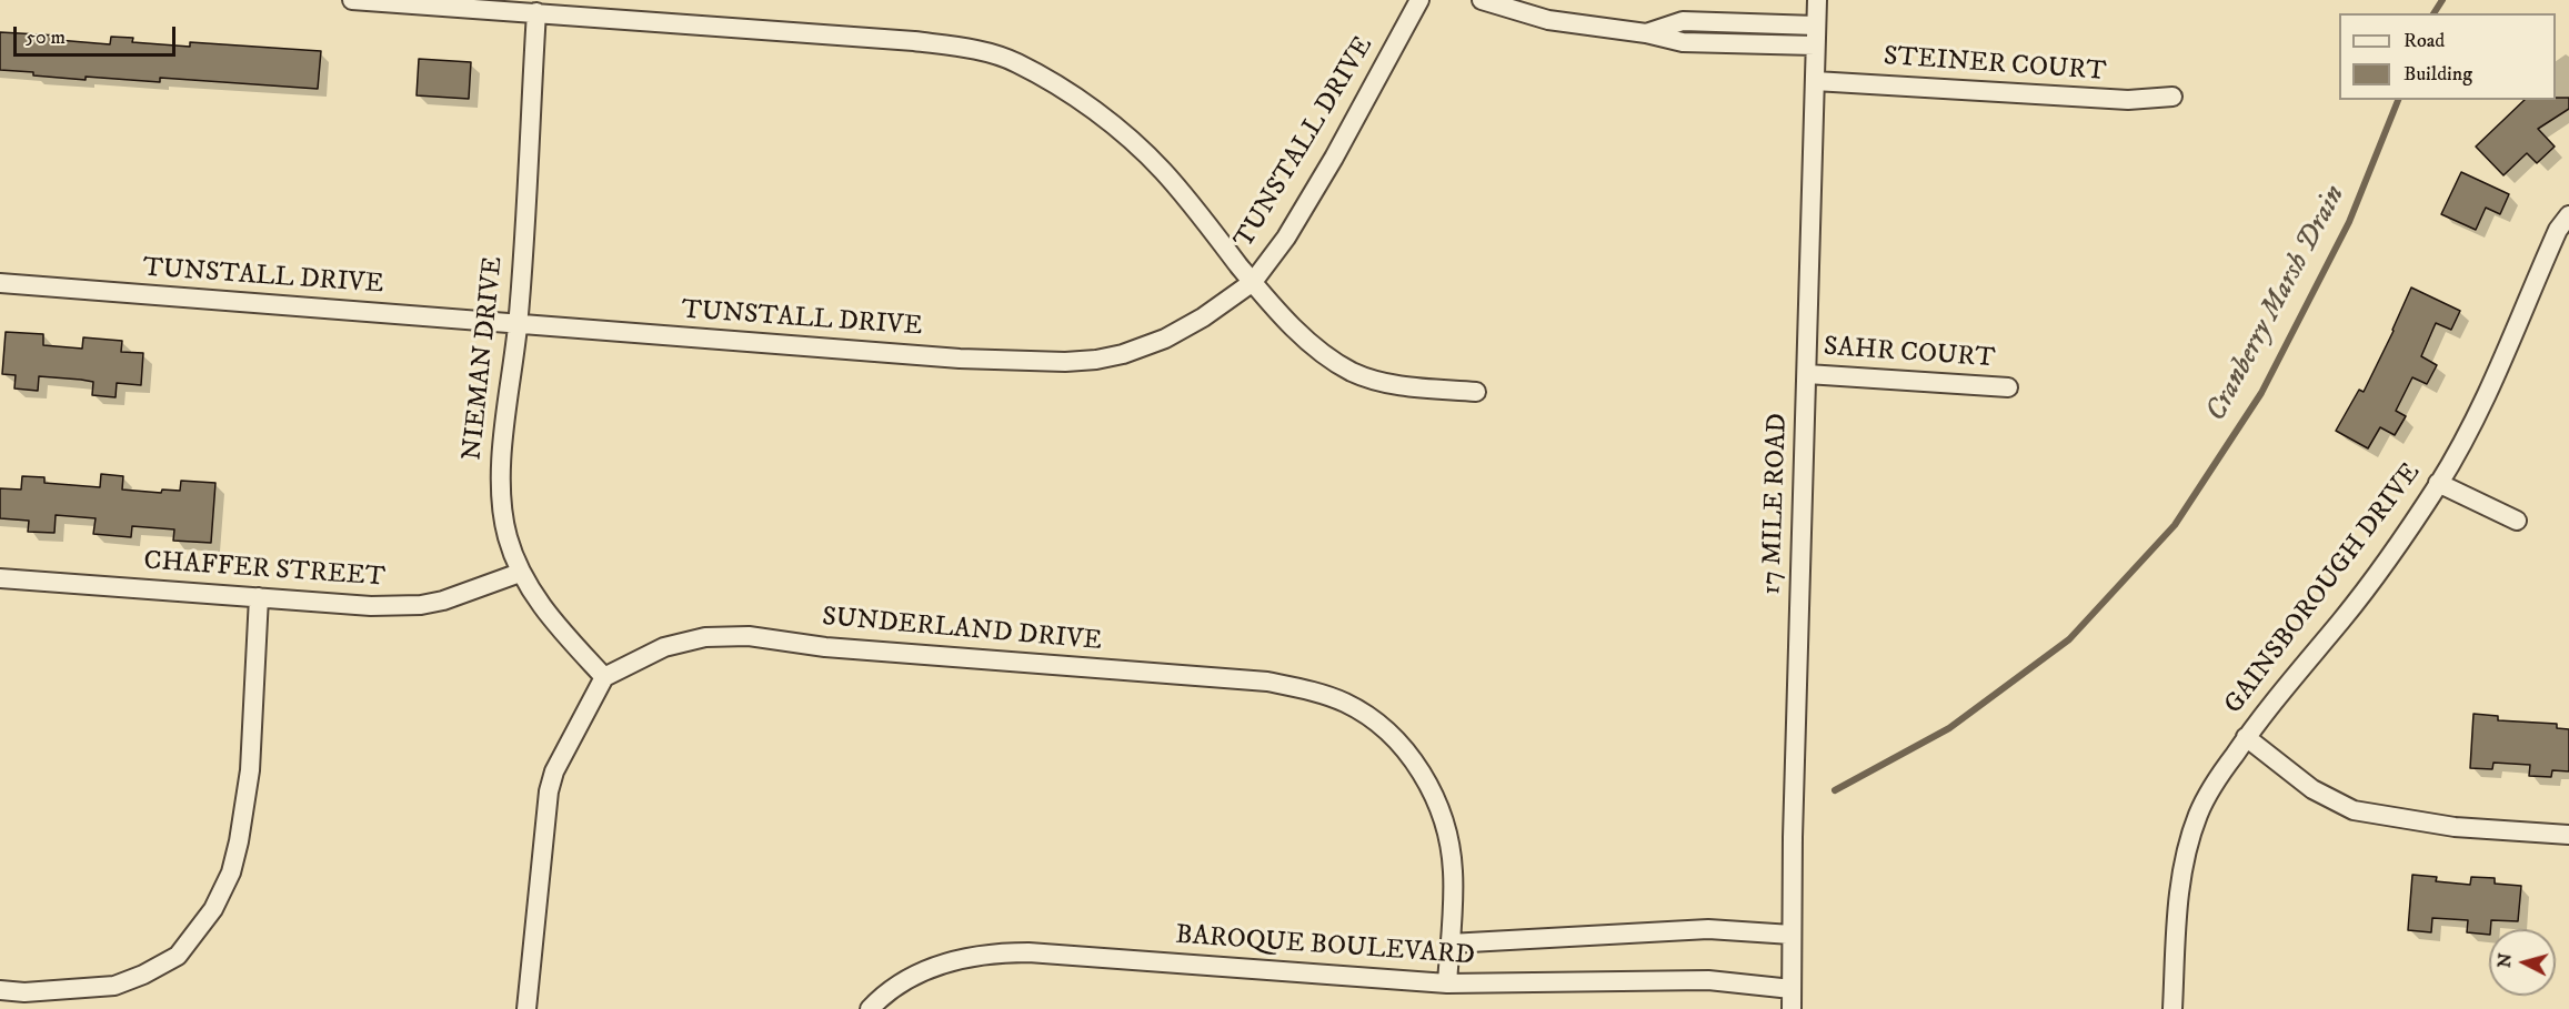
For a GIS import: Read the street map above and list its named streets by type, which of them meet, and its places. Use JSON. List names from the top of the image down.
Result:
{
  "streets": {
    "street": [
      "STEINER COURT",
      "TUNSTALL DRIVE",
      "SAHR COURT",
      "NIEMAN DRIVE",
      "17 MILE ROAD",
      "CHAFFER STREET",
      "GAINSBOROUGH DRIVE",
      "SUNDERLAND DRIVE",
      "BAROQUE BOULEVARD"
    ]
  },
  "crossings": [
    ["STEINER COURT", "17 MILE ROAD"],
    ["TUNSTALL DRIVE", "NIEMAN DRIVE"],
    ["SAHR COURT", "17 MILE ROAD"],
    ["NIEMAN DRIVE", "CHAFFER STREET"],
    ["NIEMAN DRIVE", "SUNDERLAND DRIVE"],
    ["17 MILE ROAD", "BAROQUE BOULEVARD"],
    ["SUNDERLAND DRIVE", "BAROQUE BOULEVARD"]
  ],
  "water": ["Cranberry Marsh Drain"],
  "legend": ["Road", "Building"],
  "scale_bar": "50 m",
  "north": "left"
}
